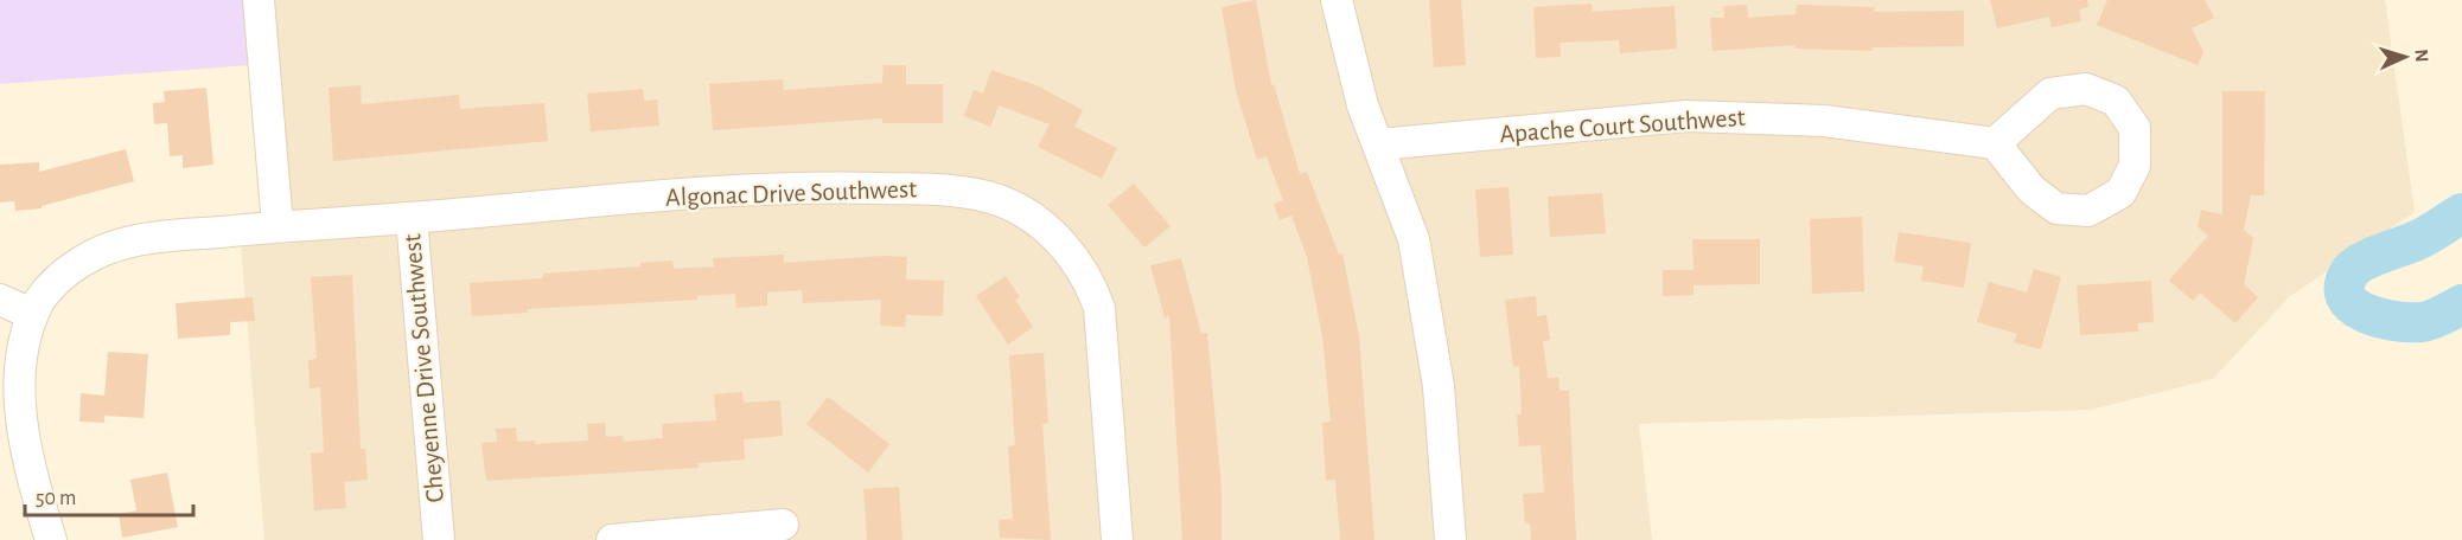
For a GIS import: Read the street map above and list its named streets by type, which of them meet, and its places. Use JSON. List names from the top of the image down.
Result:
{
  "streets": {
    "street": ["Apache Court Southwest", "Algonac Drive Southwest", "Cheyenne Drive Southwest"]
  },
  "crossings": [
    ["Algonac Drive Southwest", "Cheyenne Drive Southwest"]
  ],
  "scale_bar": "50 m",
  "north": "right"
}
